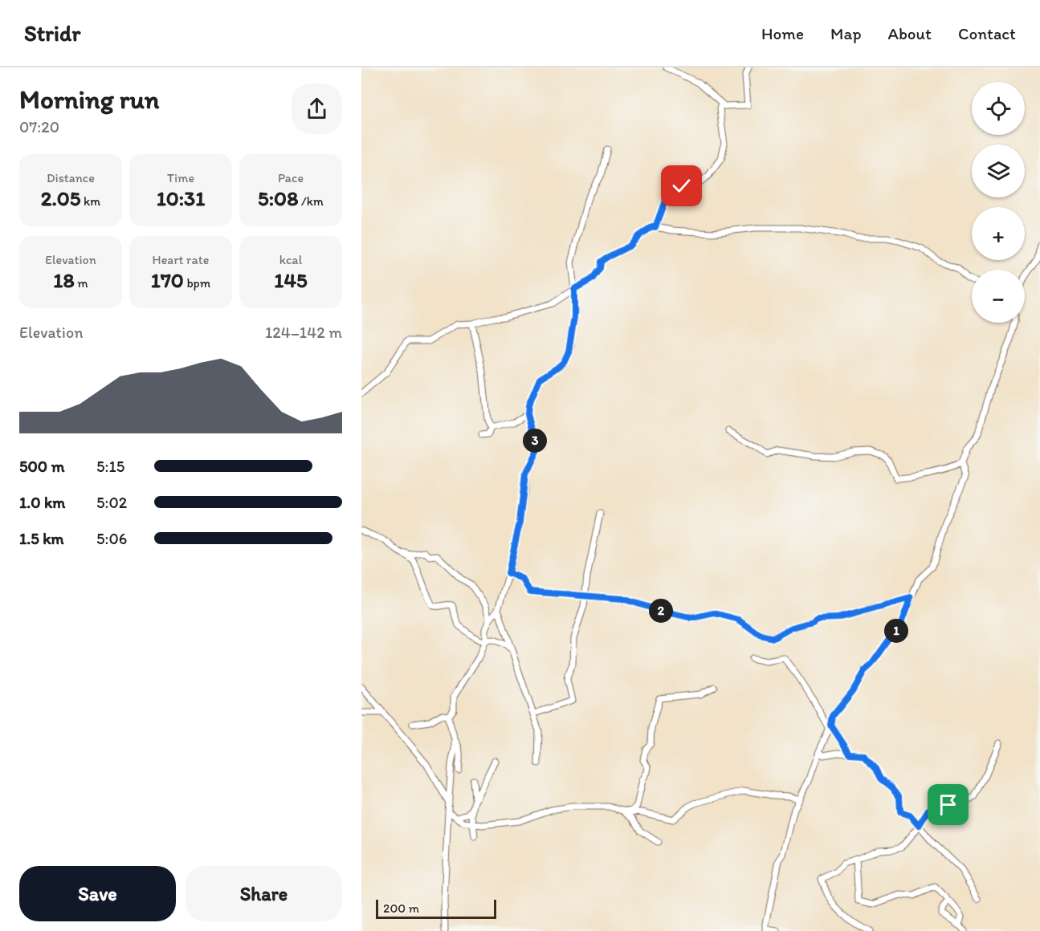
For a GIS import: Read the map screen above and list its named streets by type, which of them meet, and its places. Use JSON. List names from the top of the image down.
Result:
{
  "scale_bar": "200 m",
  "page": {
    "header": "Stridr",
    "nav": [
      "Home",
      "Map",
      "About",
      "Contact"
    ],
    "heading": ["Morning run", "07:20"],
    "map_buttons": ["+", "−"],
    "stats": [
      ["Distance", "2.05 km"],
      ["Time", "10:31"],
      ["Pace", "5:08 /km"],
      ["Elevation", "18 m"],
      ["Heart rate", "170 bpm"],
      ["kcal", "145"]
    ],
    "chart": ["Elevation", "124–142 m"],
    "pins": ["3", "2", "1"],
    "list": [
      {
        "name": "500 m",
        "note": "5:15"
      },
      {
        "name": "1.0 km",
        "note": "5:02"
      },
      {
        "name": "1.5 km",
        "note": "5:06"
      }
    ],
    "buttons": ["Save", "Share"],
    "scale": "200 m"
  }
}
